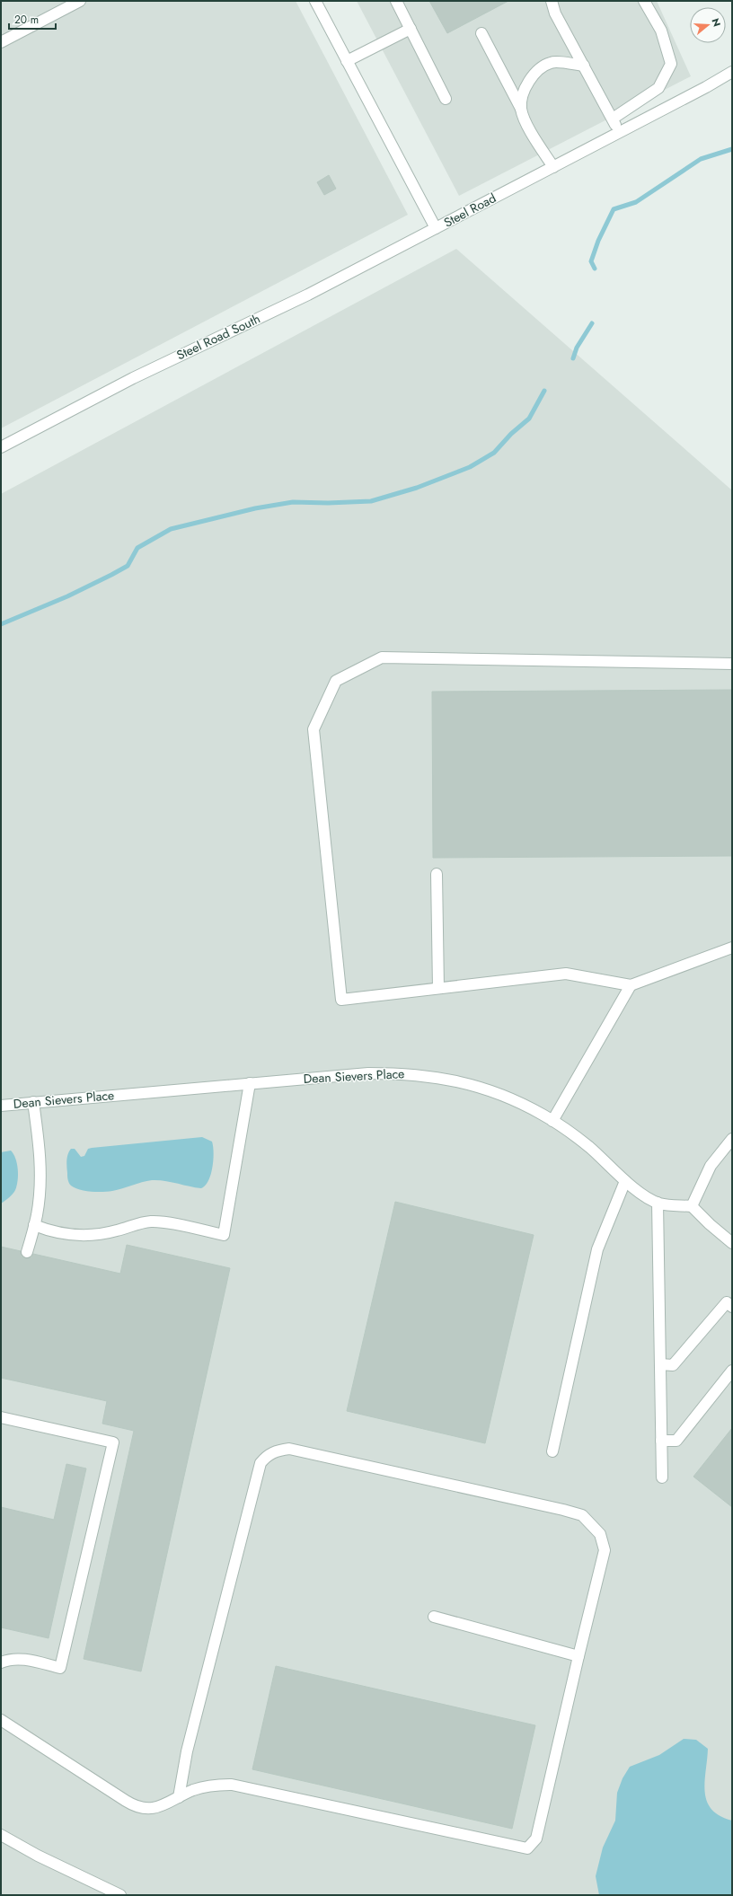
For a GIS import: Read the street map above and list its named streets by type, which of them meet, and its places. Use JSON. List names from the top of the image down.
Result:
{
  "streets": {
    "street": ["Steel Road", "Steel Road South", "Dean Sievers Place"]
  },
  "crossings": [
    ["Steel Road", "Steel Road South"]
  ],
  "scale_bar": "20 m",
  "north": "right"
}
